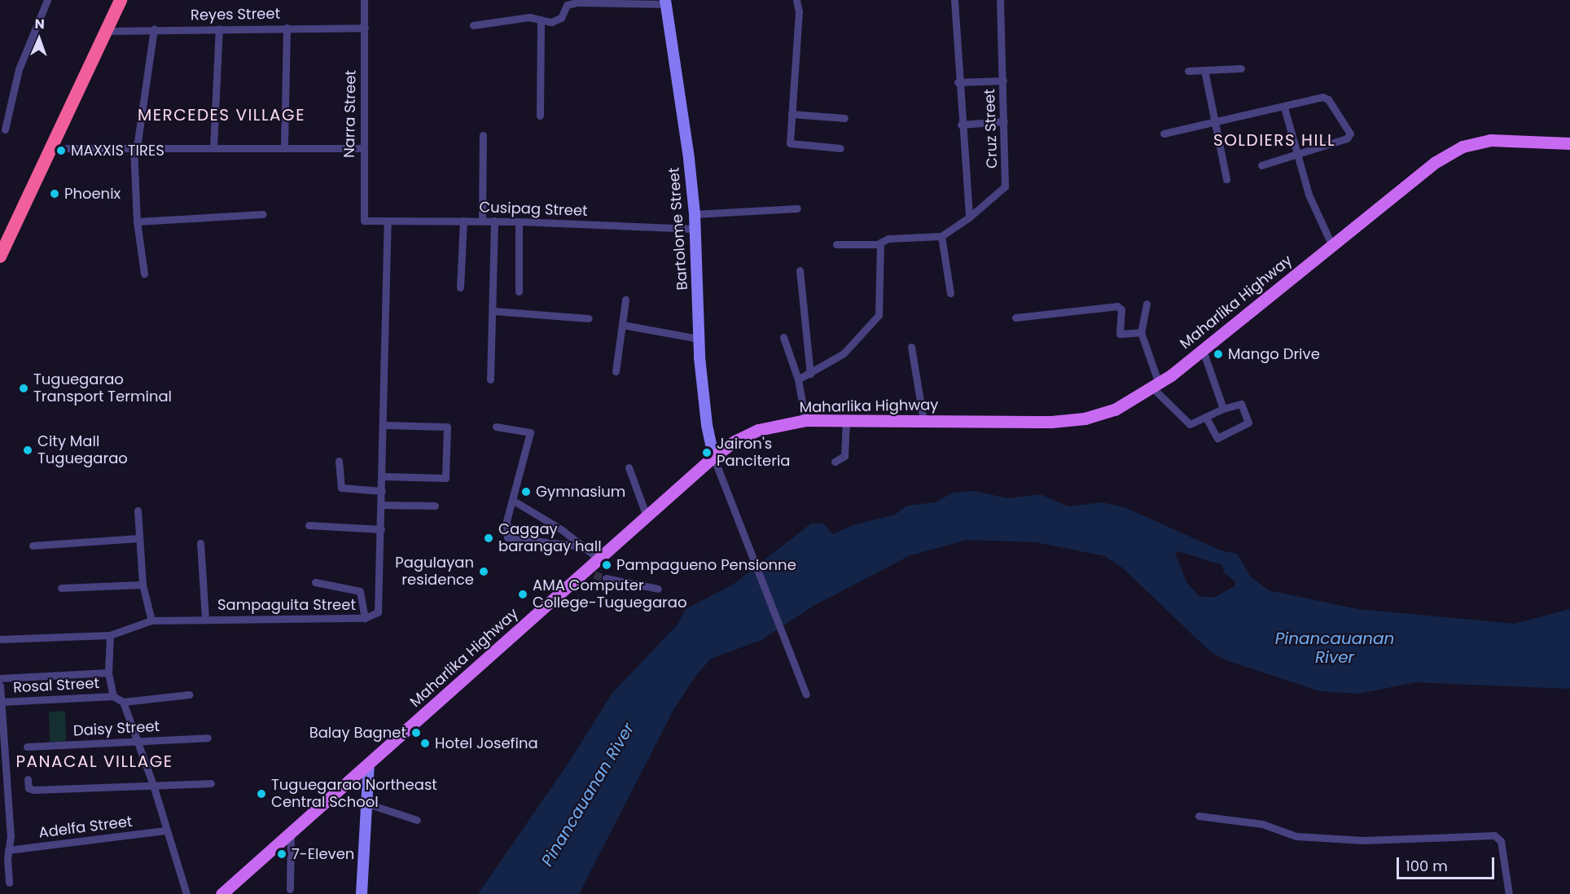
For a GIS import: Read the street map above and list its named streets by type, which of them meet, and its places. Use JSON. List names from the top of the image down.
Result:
{
  "streets": {
    "main road": ["Maharlika Highway"],
    "street": [
      "Reyes Street",
      "Narra Street",
      "Cruz Street",
      "Cusipag Street",
      "Bartolome Street",
      "Sampaguita Street",
      "Rosal Street",
      "Daisy Street",
      "Adelfa Street"
    ]
  },
  "crossings": [
    ["Reyes Street", "Narra Street"],
    ["Narra Street", "Cusipag Street"],
    ["Cusipag Street", "Bartolome Street"],
    ["Cusipag Street", "Sampaguita Street"],
    ["Bartolome Street", "Maharlika Highway"]
  ],
  "districts": ["MERCEDES VILLAGE", "SOLDIERS HILL", "PANACAL VILLAGE"],
  "water": ["Pinancauanan River"],
  "places": [
    "MAXXIS TIRES",
    "Phoenix",
    "Mango Drive",
    "Tuguegarao Transport Terminal",
    "City Mall Tuguegarao",
    "Jairon's Panciteria",
    "Gymnasium",
    "Caggay barangay hall",
    "Pampagueno Pensionne",
    "Pagulayan residence",
    "AMA Computer College-Tuguegarao",
    "Balay Bagnet",
    "Hotel Josefina",
    "Tuguegarao Northeast Central School",
    "7-Eleven"
  ],
  "scale_bar": "100 m",
  "north": "top"
}
